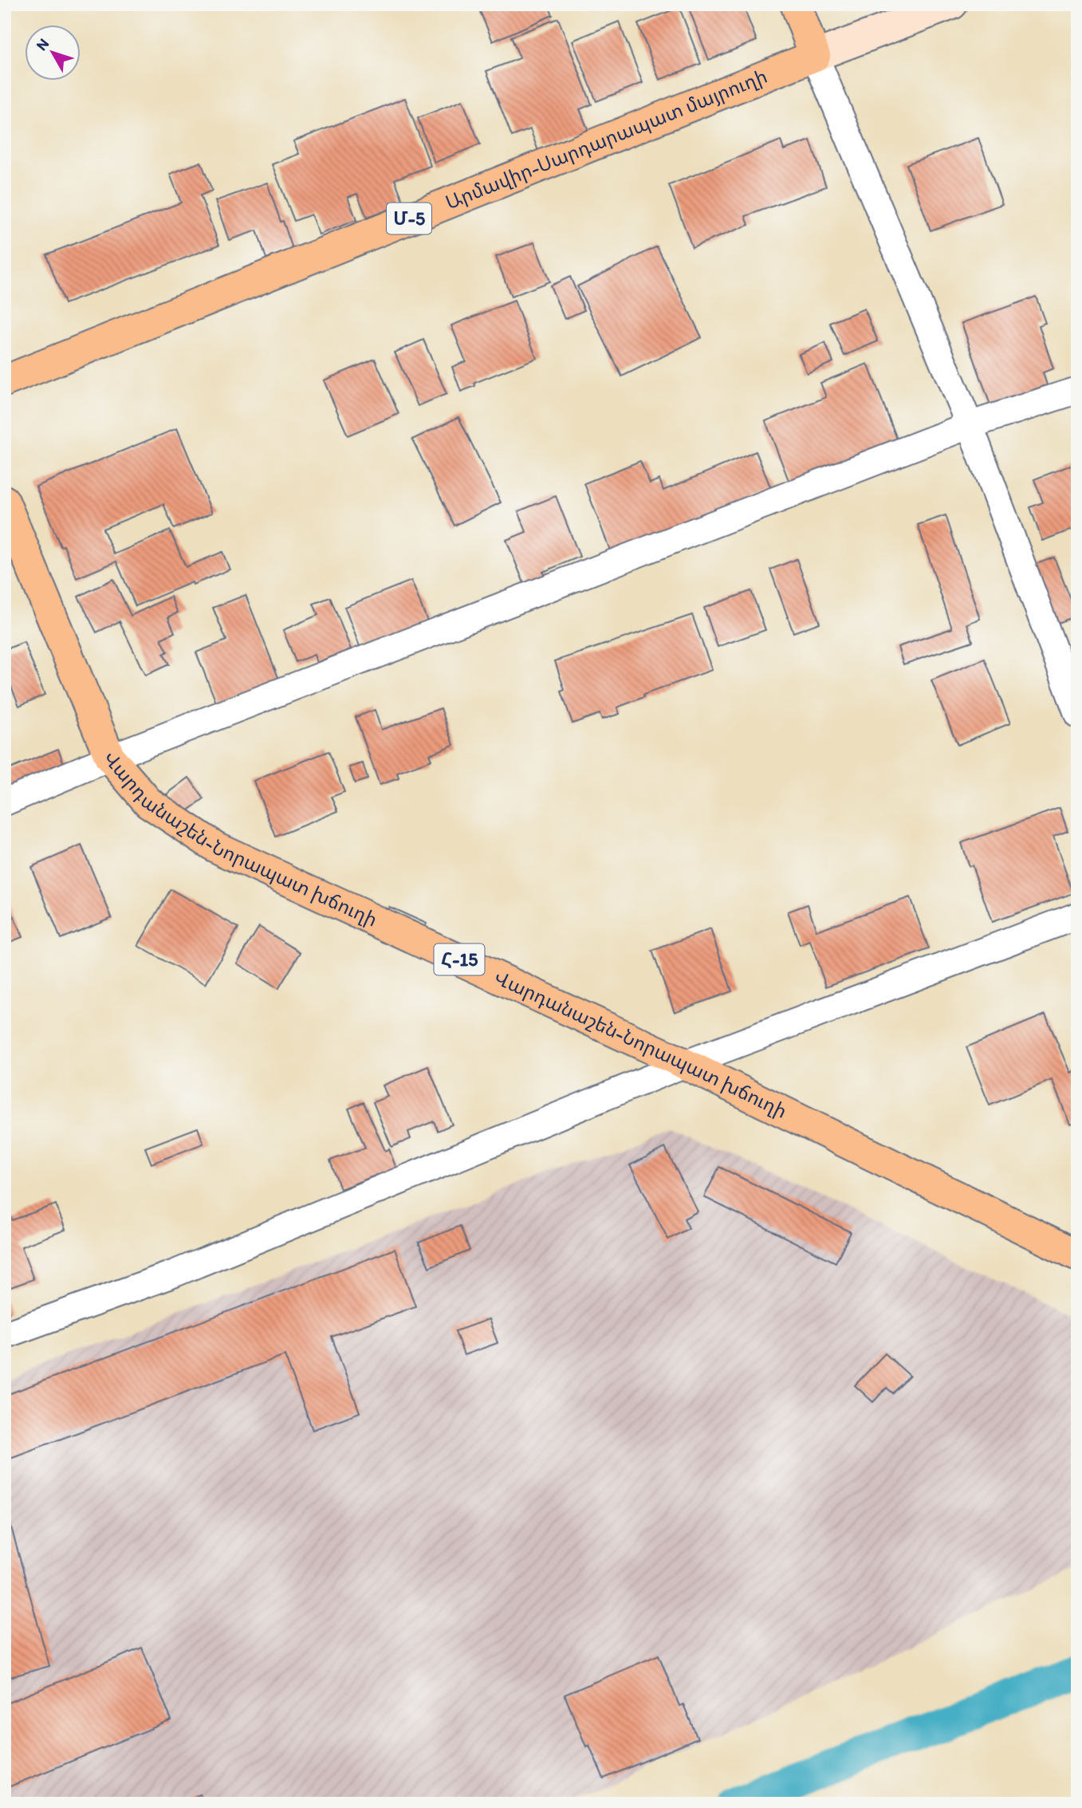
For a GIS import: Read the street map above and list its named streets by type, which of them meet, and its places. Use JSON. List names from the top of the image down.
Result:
{
  "streets": {
    "main road": [
      "Արմավիր-Սարդարապատ մայրուղի",
      "Մ-5",
      "Վարդանաշեն-Նորապատ խճուղի",
      "Հ-15"
    ]
  },
  "north": "top left"
}
